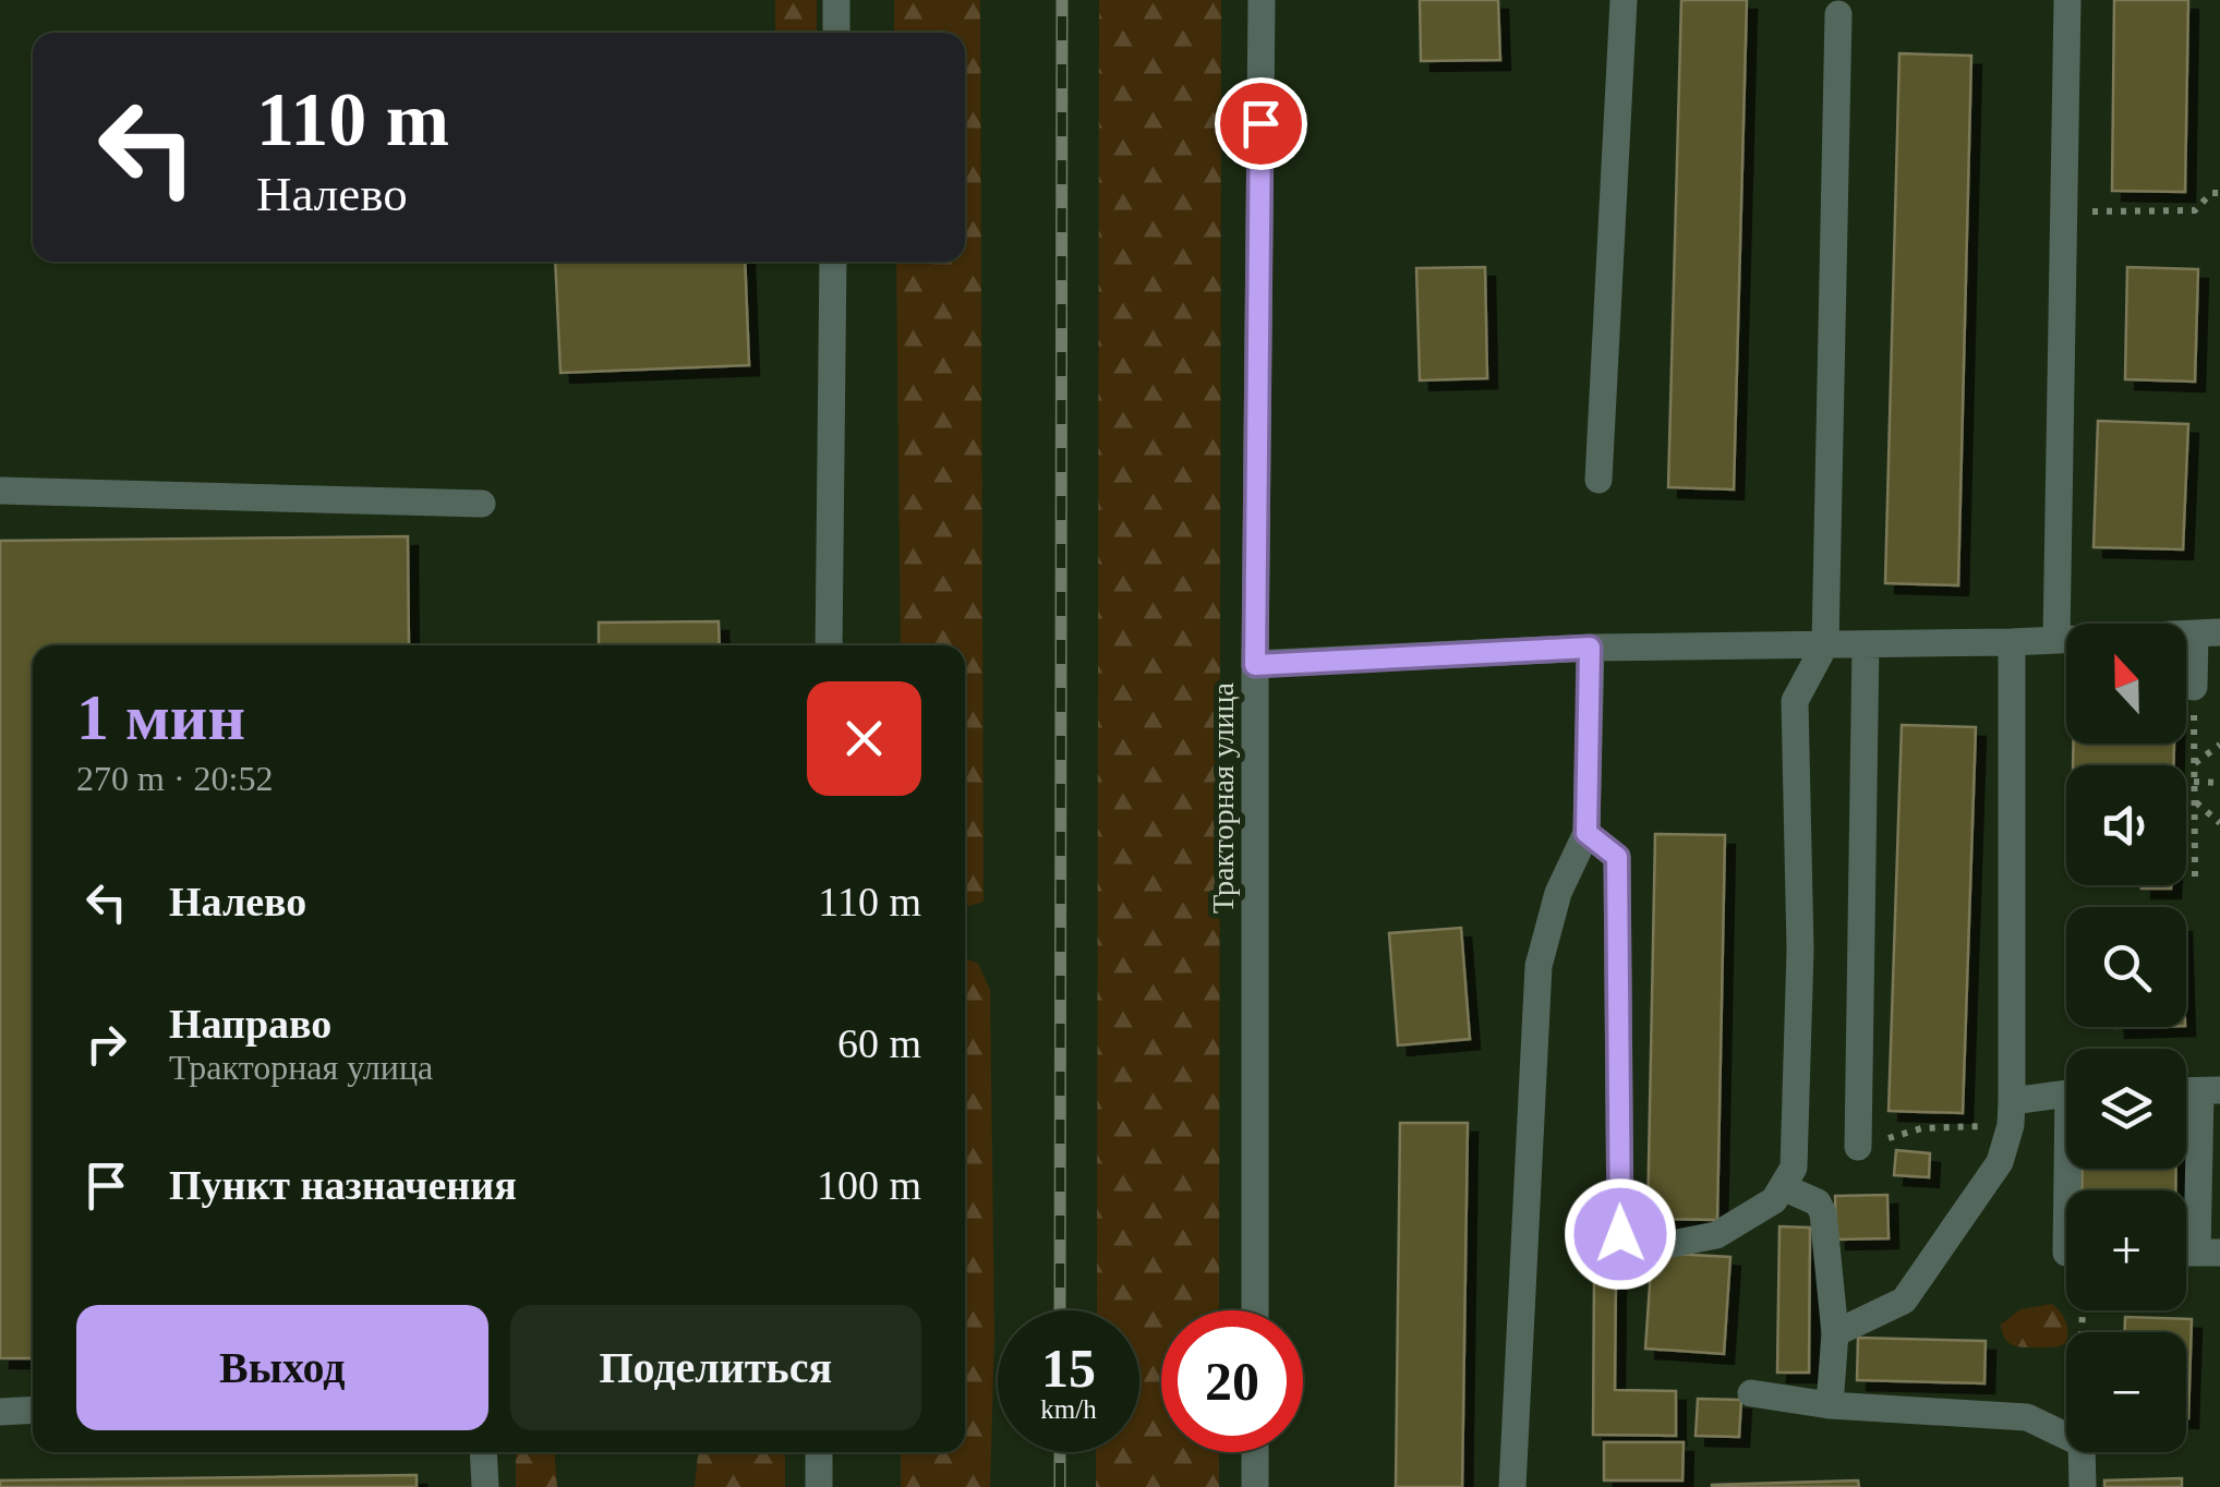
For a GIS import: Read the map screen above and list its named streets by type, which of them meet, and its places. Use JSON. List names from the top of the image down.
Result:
{
  "streets": {
    "street": ["Тракторная улица"]
  },
  "north": "top",
  "page": {
    "turn": ["110 m", "Налево"],
    "map_buttons": ["+", "−"],
    "heading": ["1 мин", "270 m · 20:52"],
    "list": [
      {
        "name": "Налево",
        "value": "110 m"
      },
      {
        "name": "Направо",
        "note": "Тракторная улица",
        "value": "60 m"
      },
      {
        "name": "Пункт назначения",
        "value": "100 m"
      }
    ],
    "buttons": ["Выход", "Поделиться"],
    "speed": "15 km/h",
    "limit": "20"
  }
}
